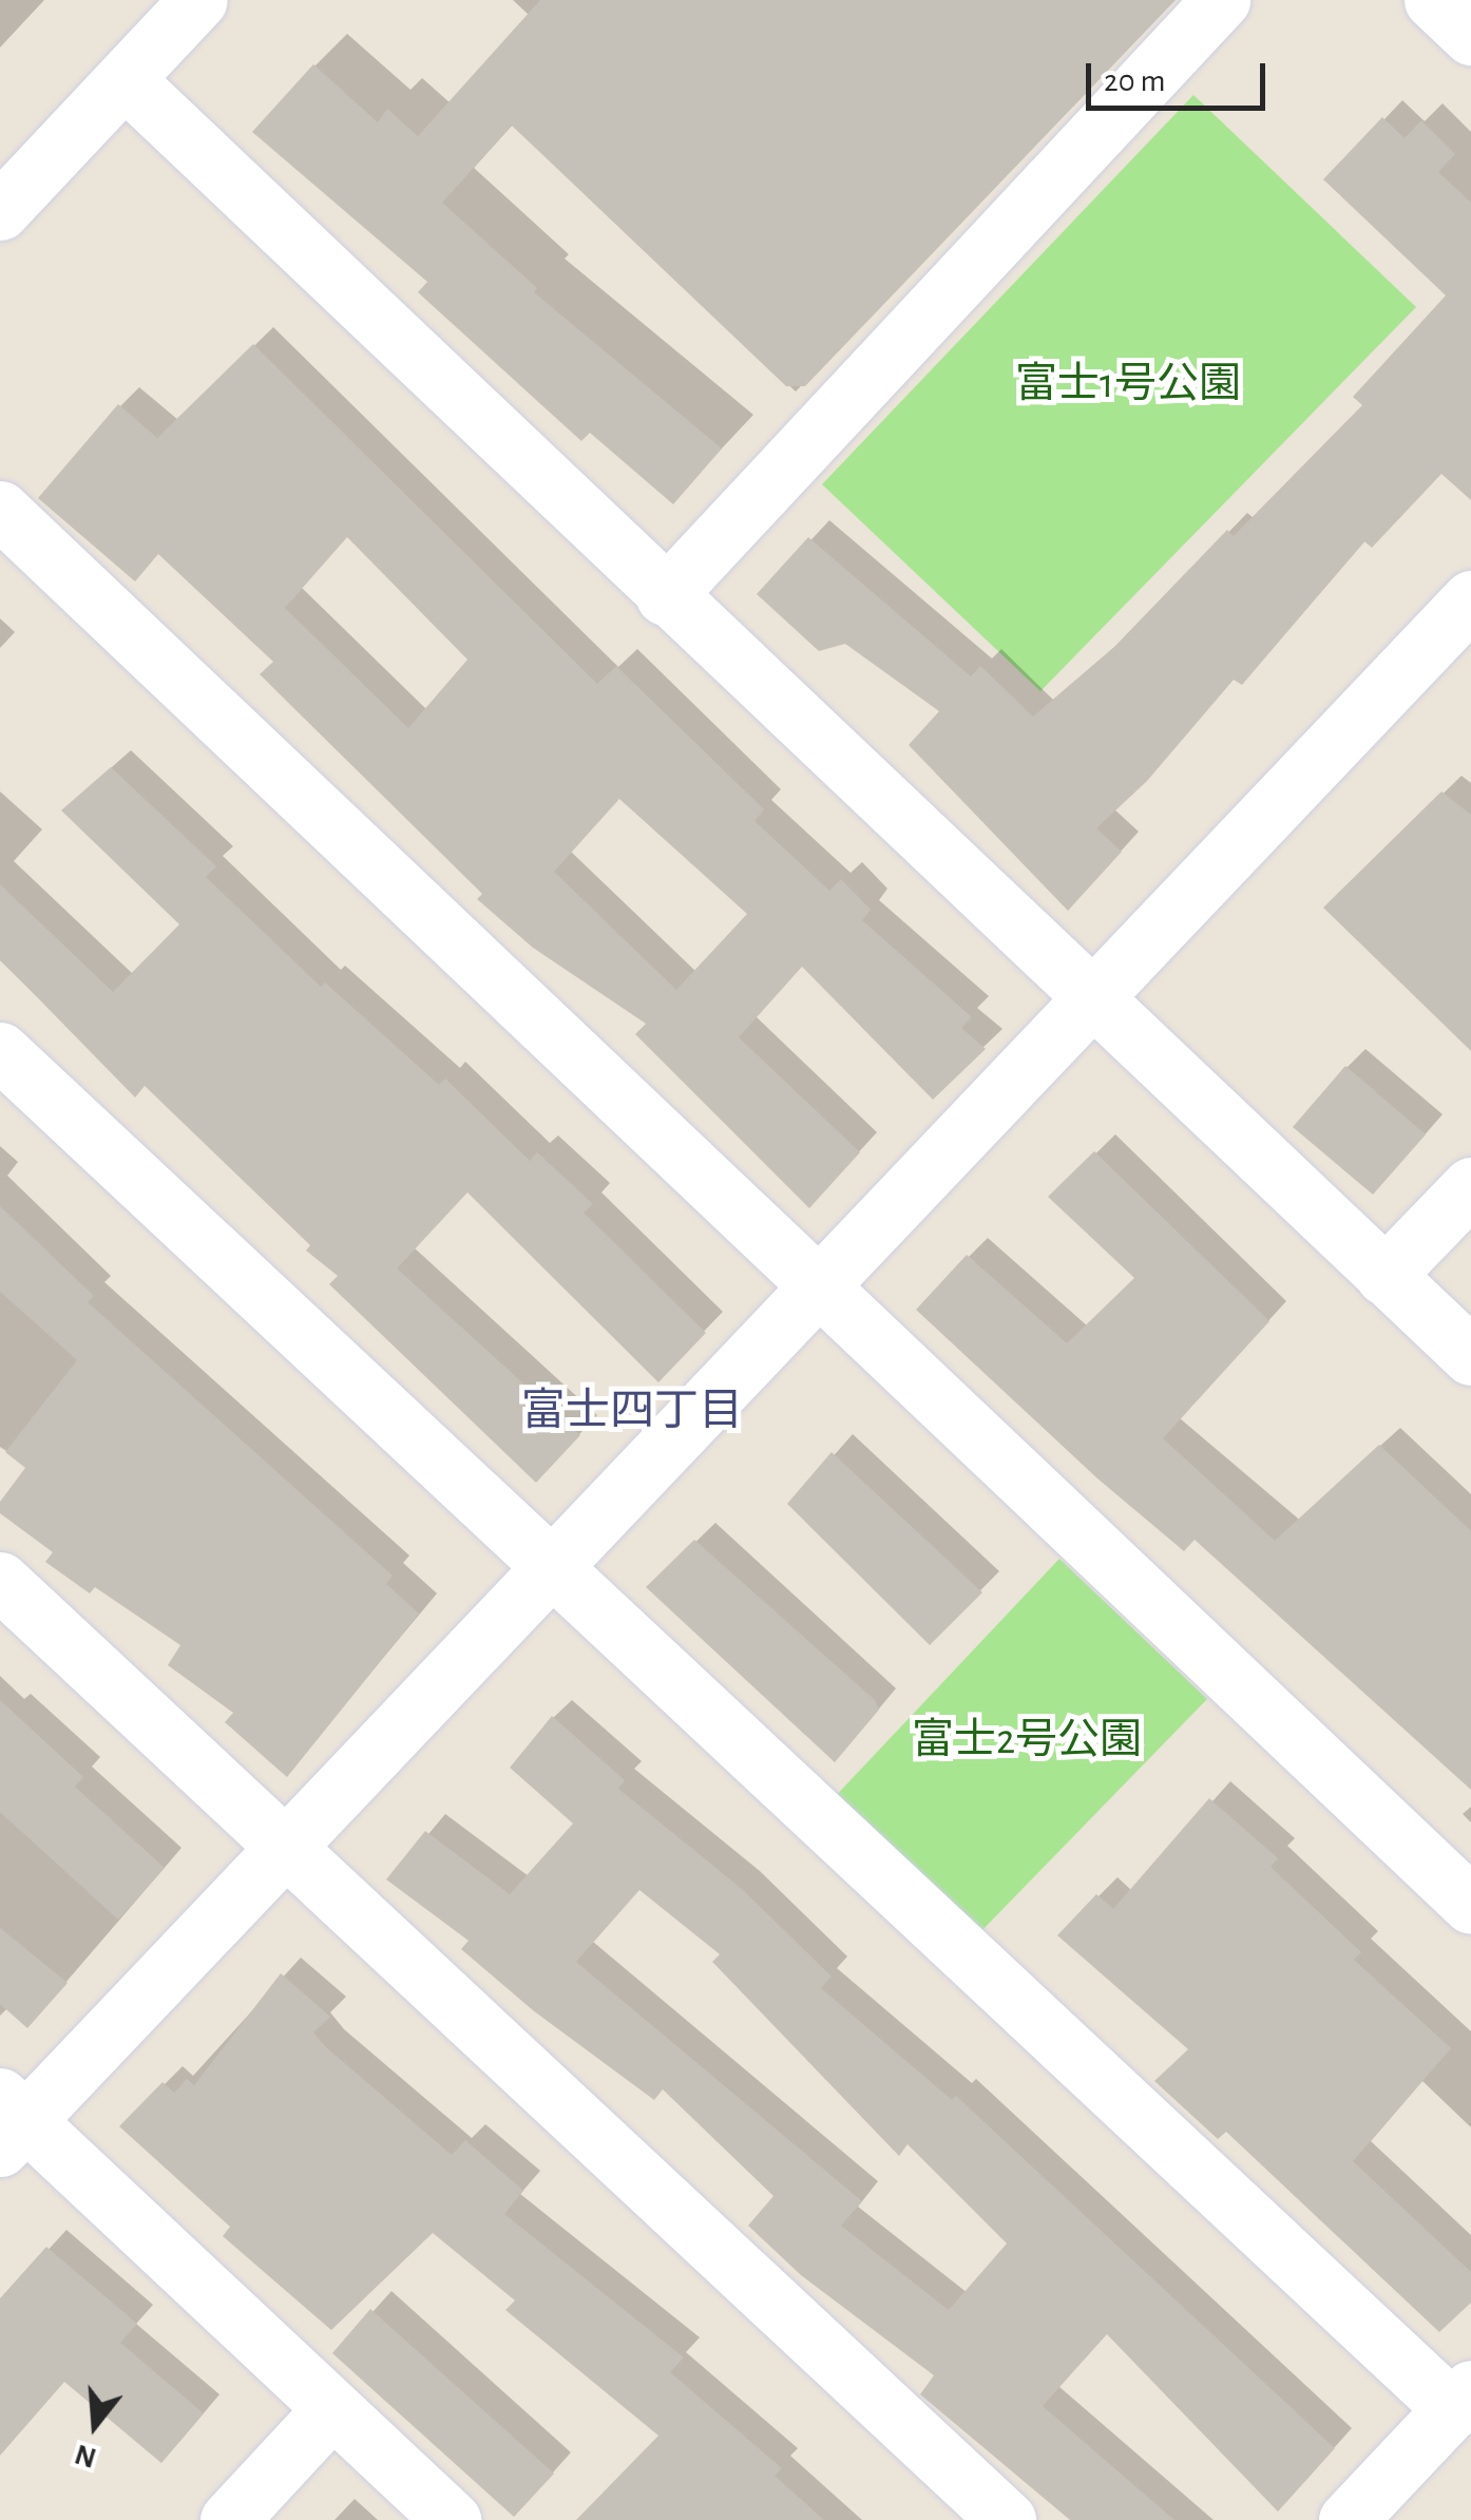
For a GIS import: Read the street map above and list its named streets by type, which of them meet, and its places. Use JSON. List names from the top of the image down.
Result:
{
  "districts": ["富士四丁目"],
  "parks": ["富士1号公園", "富士2号公園"],
  "scale_bar": "20 m",
  "north": "bottom"
}
